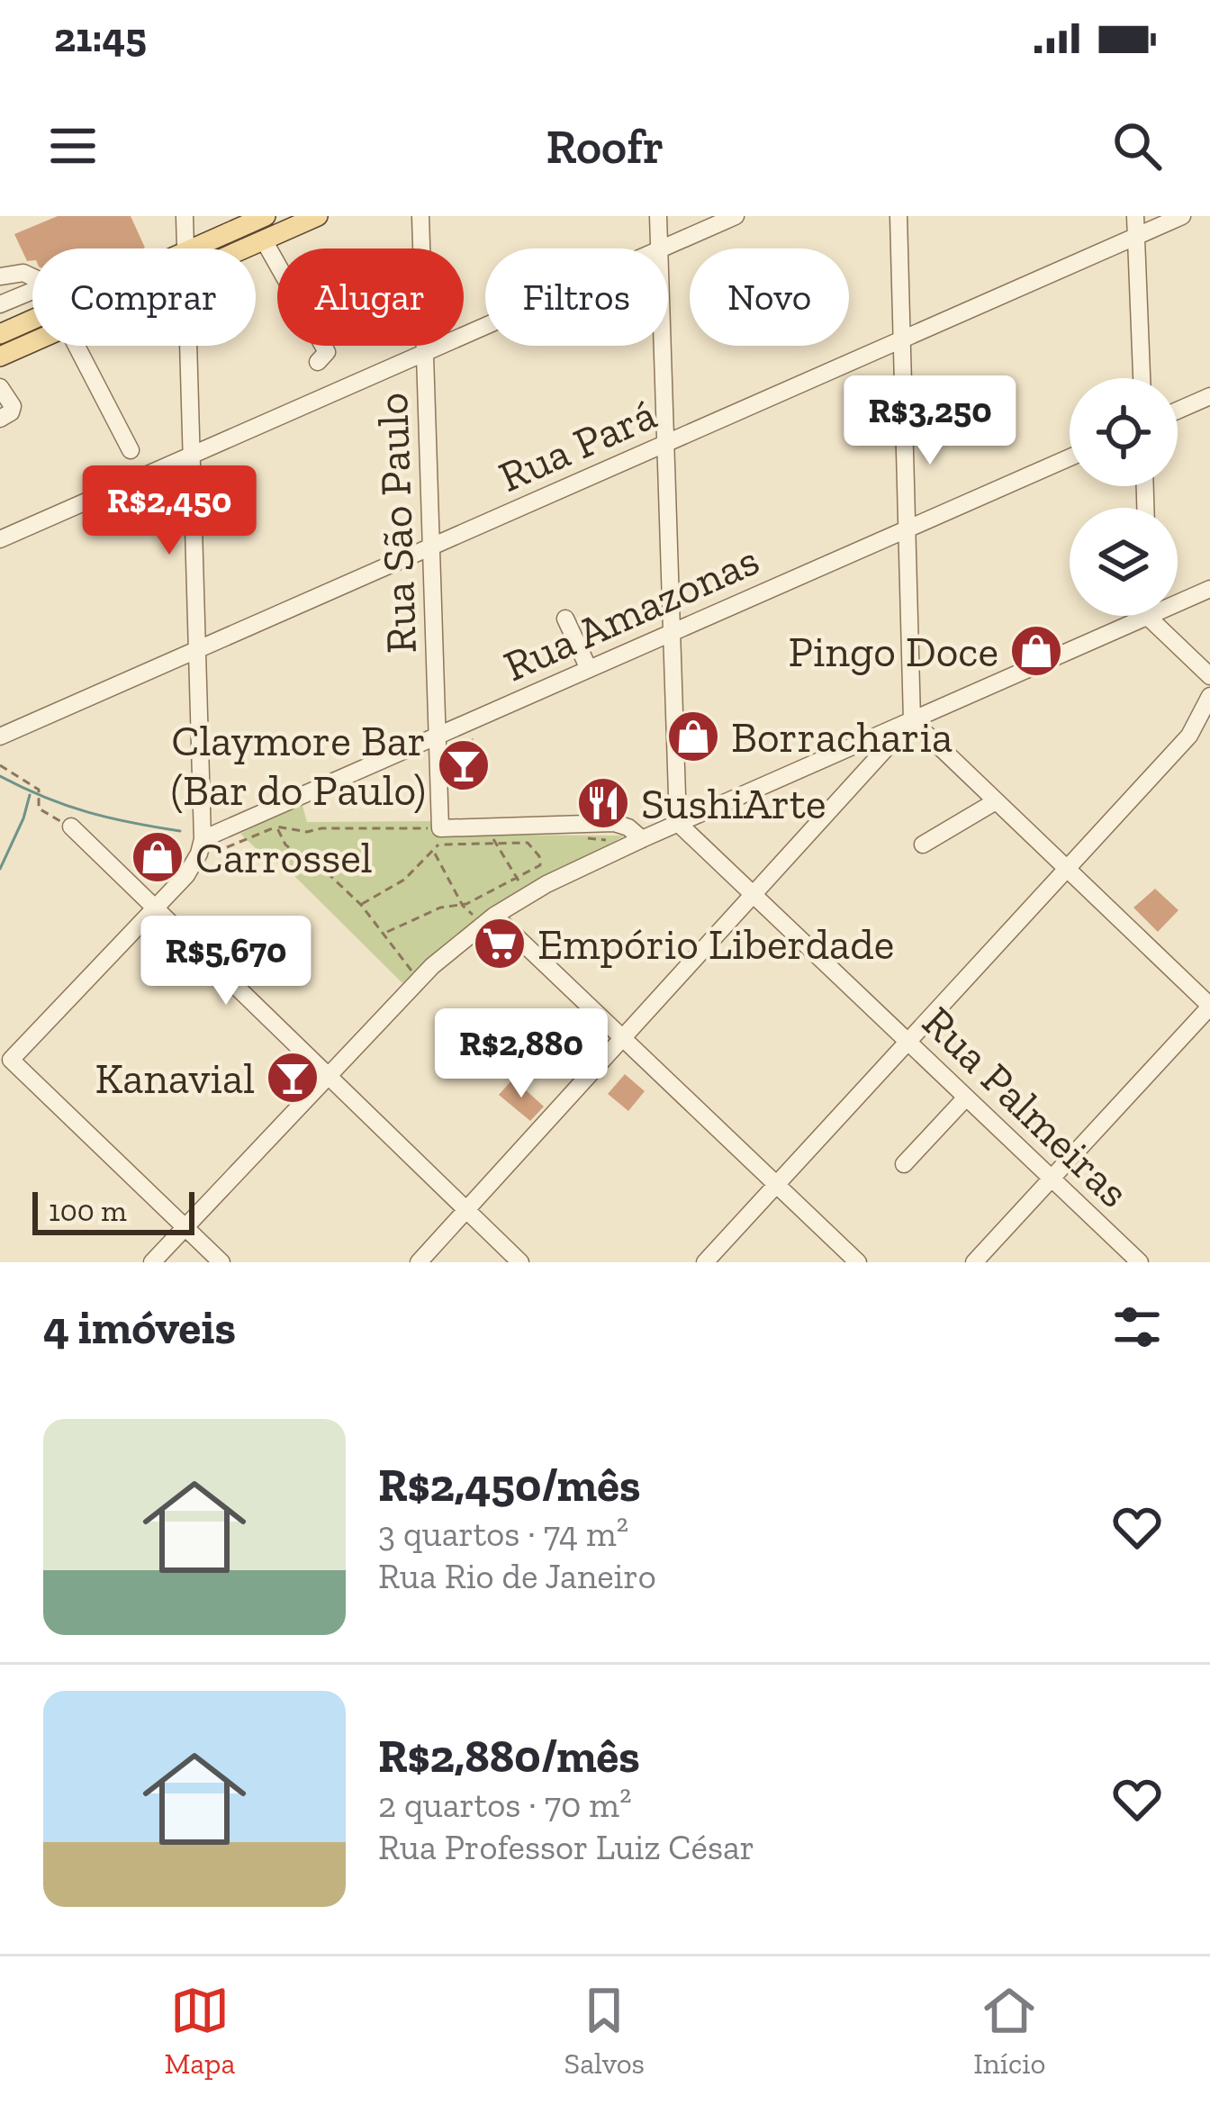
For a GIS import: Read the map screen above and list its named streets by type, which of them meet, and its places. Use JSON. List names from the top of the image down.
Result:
{
  "streets": {
    "street": [
      "Rua Pará",
      "Rua São Paulo",
      "Rua Amazonas",
      "Rua Palmeiras"
    ]
  },
  "crossings": [
    ["Rua Pará", "Rua São Paulo"],
    ["Rua São Paulo", "Rua Amazonas"]
  ],
  "places": {
    "shop": ["Pingo Doce", "Borracharia", "Carrossel"],
    "bar": ["Claymore Bar (Bar do Paulo)", "Kanavial"],
    "restaurant": ["SushiArte"],
    "supermarket": ["Empório Liberdade"]
  },
  "scale_bar": "100 m",
  "page": {
    "status": "21:45",
    "header": "Roofr",
    "chip": [
      "Comprar",
      "Alugar",
      "Filtros",
      "Novo"
    ],
    "price": [
      "R$3,250",
      "R$2,450",
      "R$5,670",
      "R$2,880"
    ],
    "scale": "100 m",
    "heading": "4 imóveis",
    "list": [
      {
        "name": "R$2,450/mês",
        "note": "3 quartos · 74 m² · Rua Rio de Janeiro"
      },
      {
        "name": "R$2,880/mês",
        "note": "2 quartos · 70 m² · Rua Professor Luiz César"
      }
    ],
    "tabs": ["Mapa", "Salvos", "Início"]
  }
}
